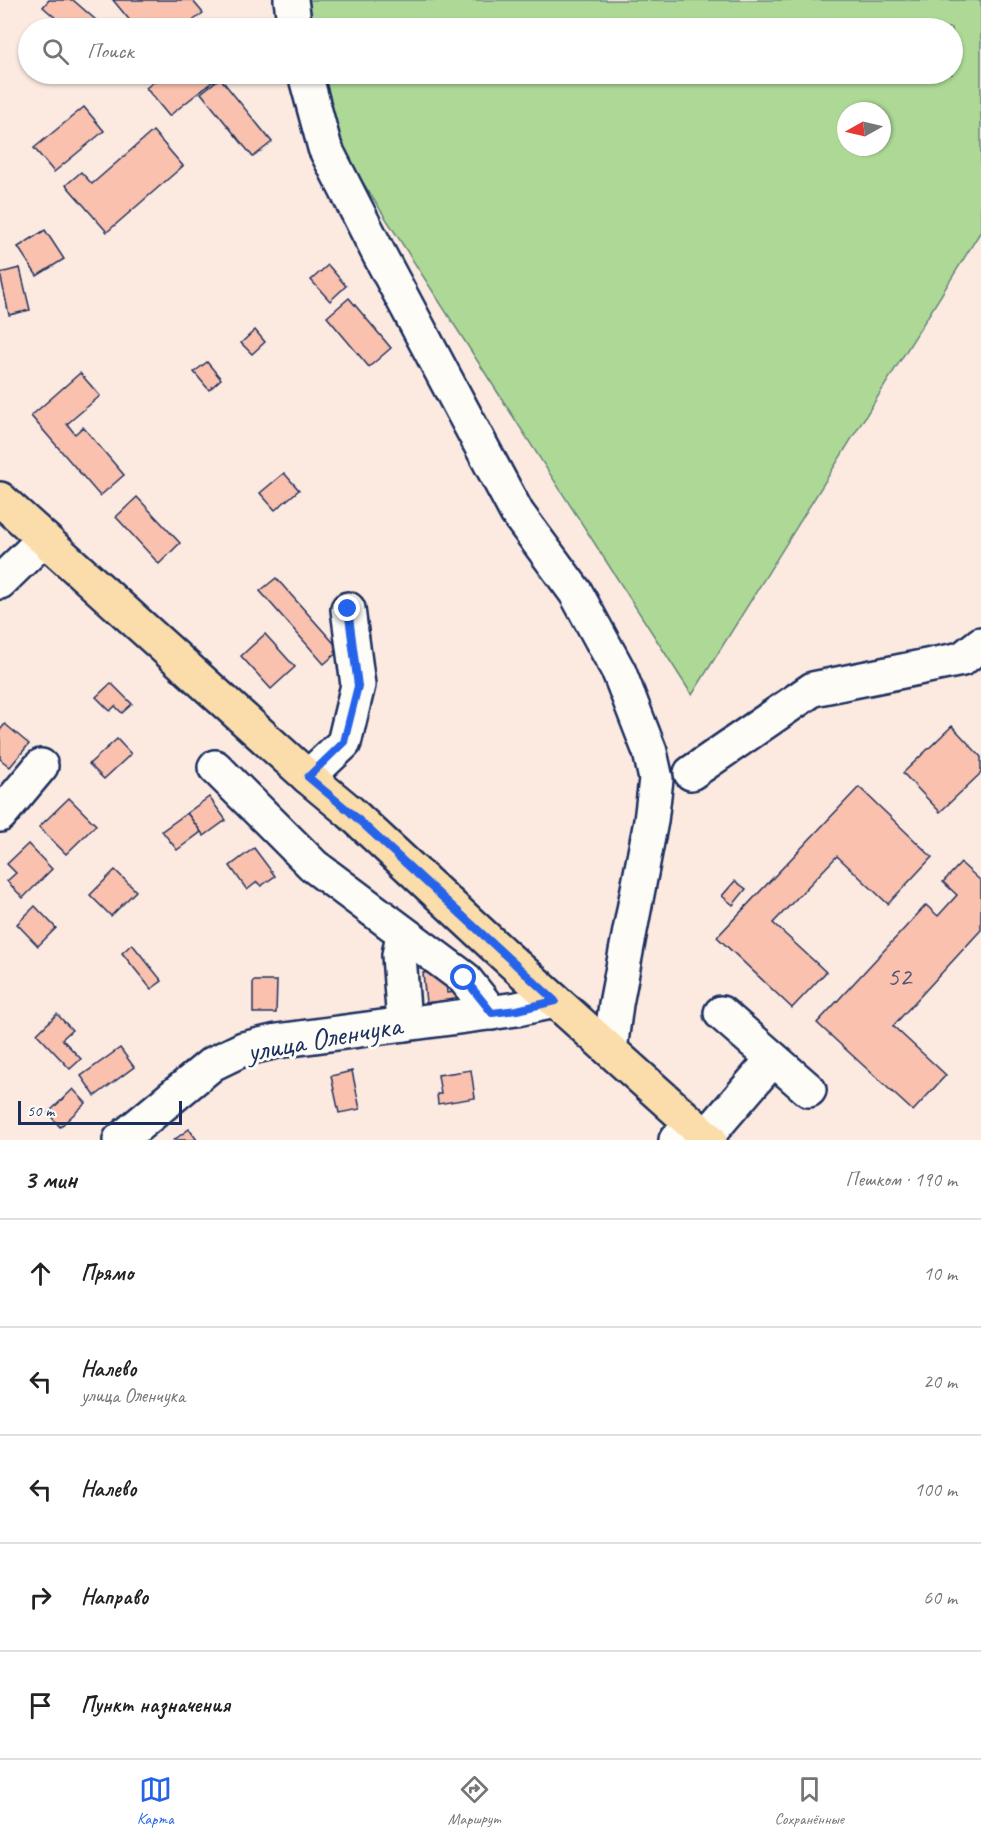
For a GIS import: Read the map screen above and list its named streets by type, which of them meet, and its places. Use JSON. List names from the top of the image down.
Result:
{
  "streets": {
    "street": ["улица Оленчука"]
  },
  "house_numbers": ["52"],
  "scale_bar": "50 m",
  "north": "left",
  "page": {
    "search": "Поиск",
    "scale": "50 m",
    "heading": ["3 мин", "Пешком · 190 m"],
    "list": [
      ["Прямо", "10 m"],
      ["Налево", "улица Оленчука", "20 m"],
      ["Налево", "100 m"],
      ["Направо", "60 m"],
      "Пункт назначения"
    ],
    "nav": ["Карта", "Маршрут", "Сохранённые"]
  }
}
